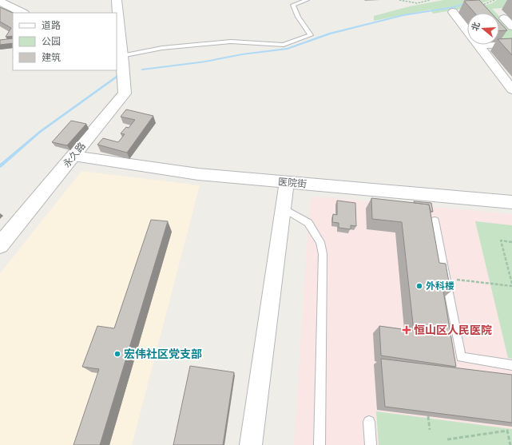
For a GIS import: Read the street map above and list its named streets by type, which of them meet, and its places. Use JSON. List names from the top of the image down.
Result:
{
  "streets": {
    "main road": ["永久路"],
    "street": ["医院街"]
  },
  "crossings": [
    ["永久路", "医院街"]
  ],
  "places": {
    "other": ["外科楼", "宏伟社区党支部"],
    "health": ["恒山区人民医院"]
  },
  "legend": ["道路", "公园", "建筑"],
  "north": "left"
}
